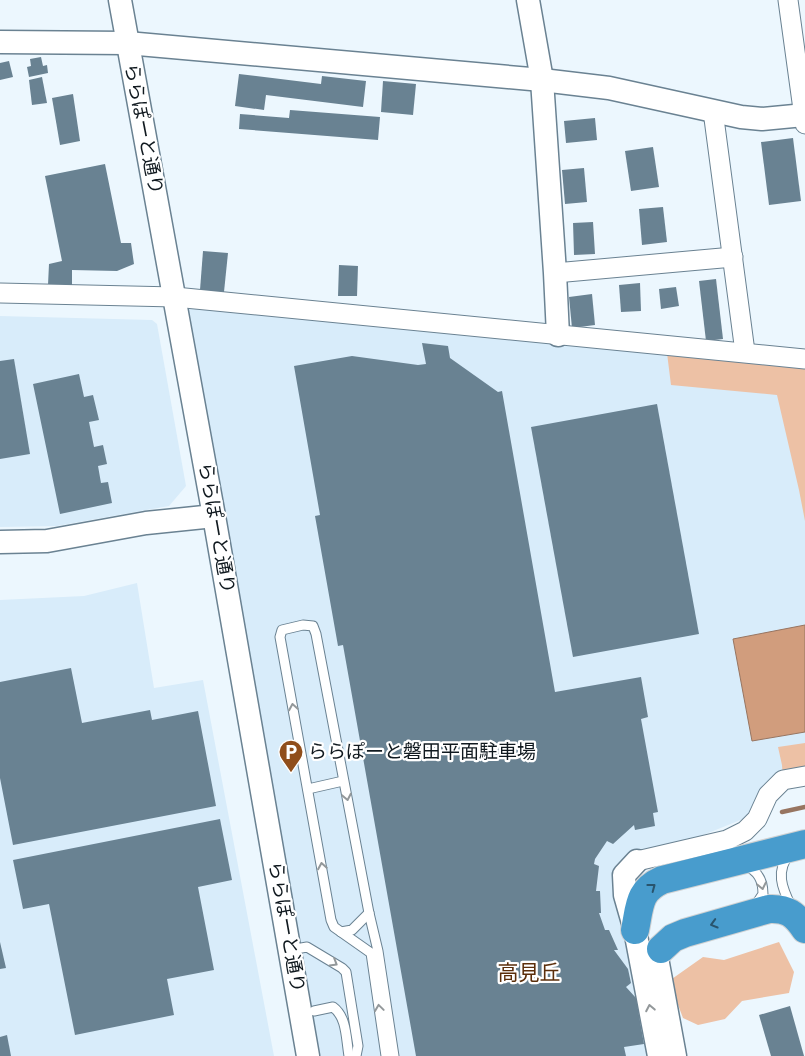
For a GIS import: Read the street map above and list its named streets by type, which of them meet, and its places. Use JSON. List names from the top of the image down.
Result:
{
  "streets": {
    "street": ["ららぽーと通り"]
  },
  "districts": ["高見丘"],
  "places": {
    "parking": ["ららぽーと磐田平面駐車場"]
  }
}
